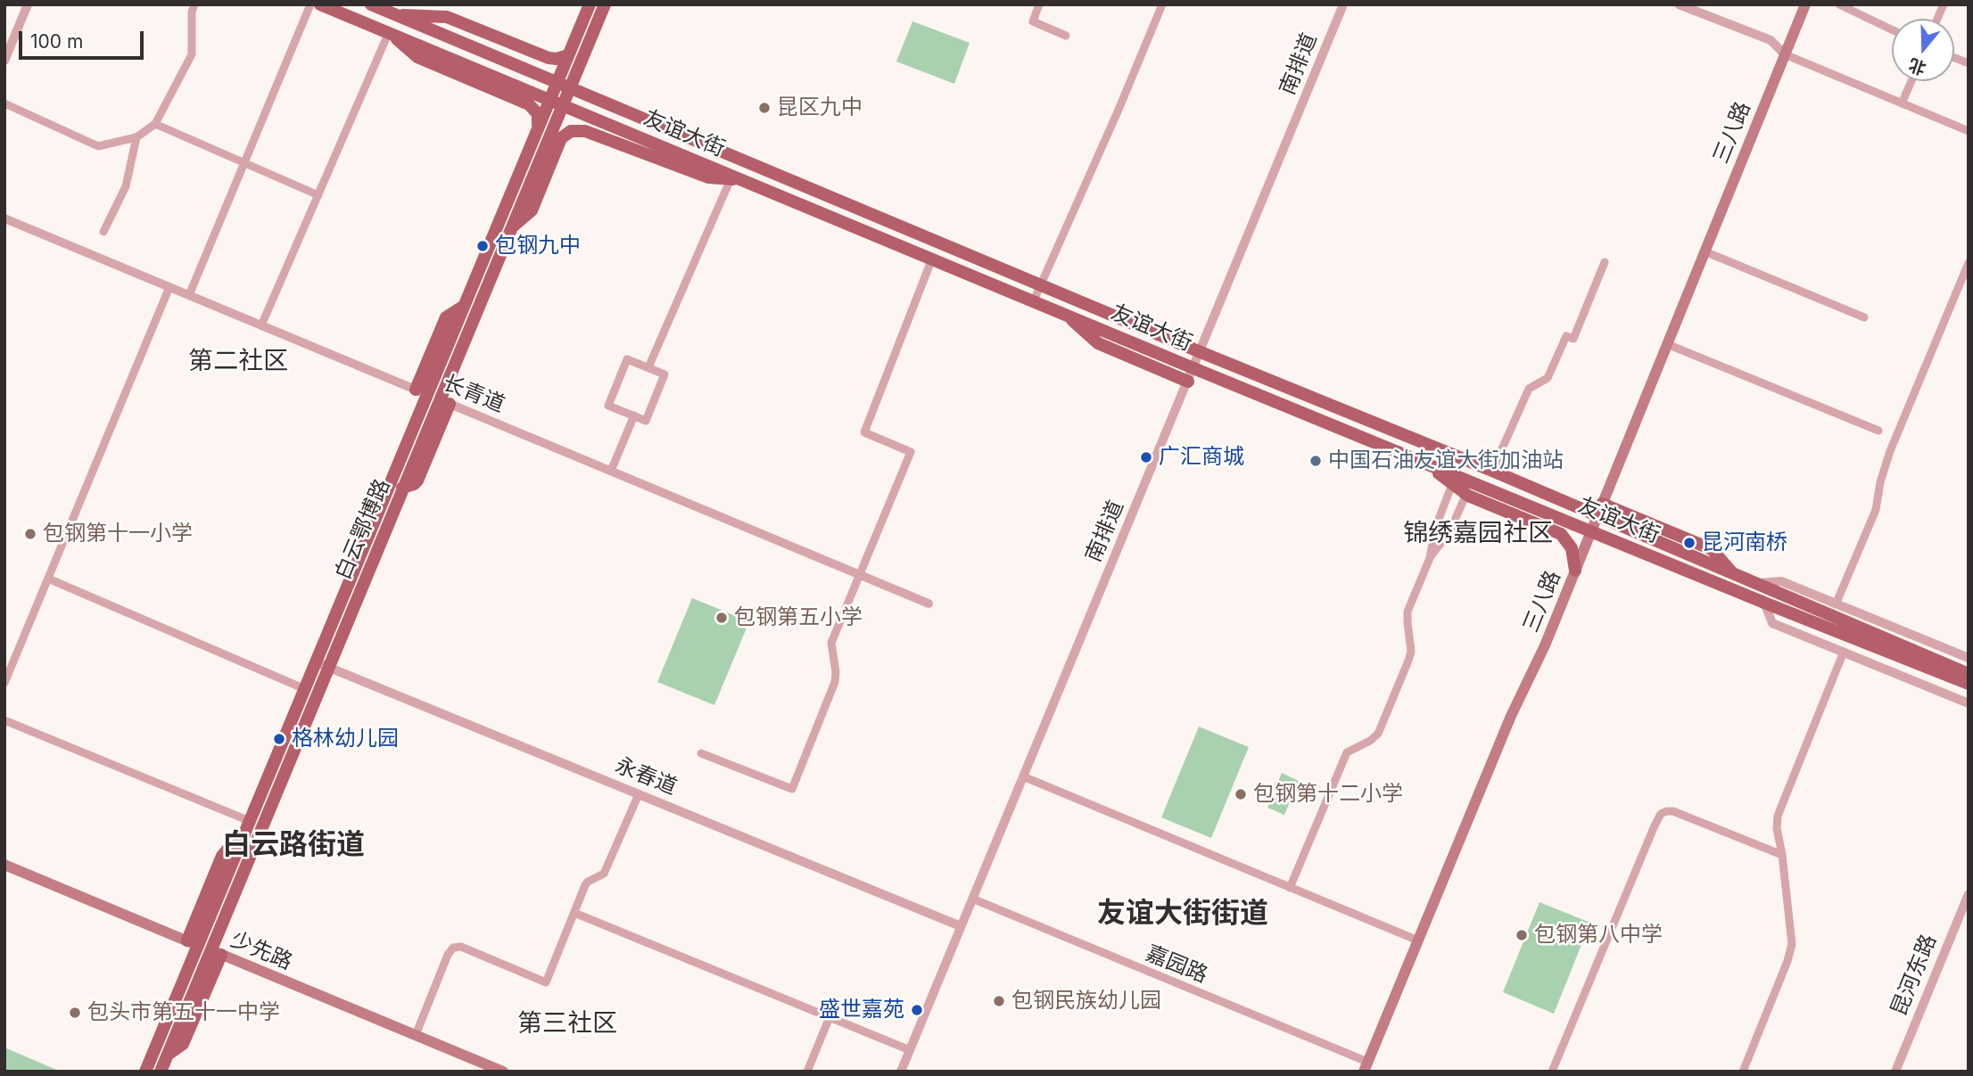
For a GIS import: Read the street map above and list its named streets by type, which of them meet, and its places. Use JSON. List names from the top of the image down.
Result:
{
  "streets": {
    "main road": [
      "三八路",
      "友谊大街",
      "白云鄂博路",
      "少先路"
    ],
    "street": [
      "南排道",
      "长青道",
      "永春道",
      "嘉园路",
      "昆河东路"
    ]
  },
  "crossings": [
    ["南排道", "友谊大街"],
    ["南排道", "永春道"],
    ["南排道", "嘉园路"],
    ["三八路", "友谊大街"],
    ["三八路", "嘉园路"],
    ["友谊大街", "白云鄂博路"],
    ["长青道", "白云鄂博路"],
    ["白云鄂博路", "永春道"],
    ["白云鄂博路", "少先路"]
  ],
  "districts": [
    "第二社区",
    "锦绣嘉园社区",
    "白云路街道",
    "友谊大街街道",
    "第三社区"
  ],
  "places": [
    "昆区九中",
    "包钢九中",
    "广汇商城",
    "中国石油友谊大街加油站",
    "包钢第十一小学",
    "昆河南桥",
    "包钢第五小学",
    "格林幼儿园",
    "包钢第十二小学",
    "包钢第八中学",
    "包钢民族幼儿园",
    "盛世嘉苑",
    "包头市第五十一中学"
  ],
  "scale_bar": "100 m",
  "north": "bottom"
}
